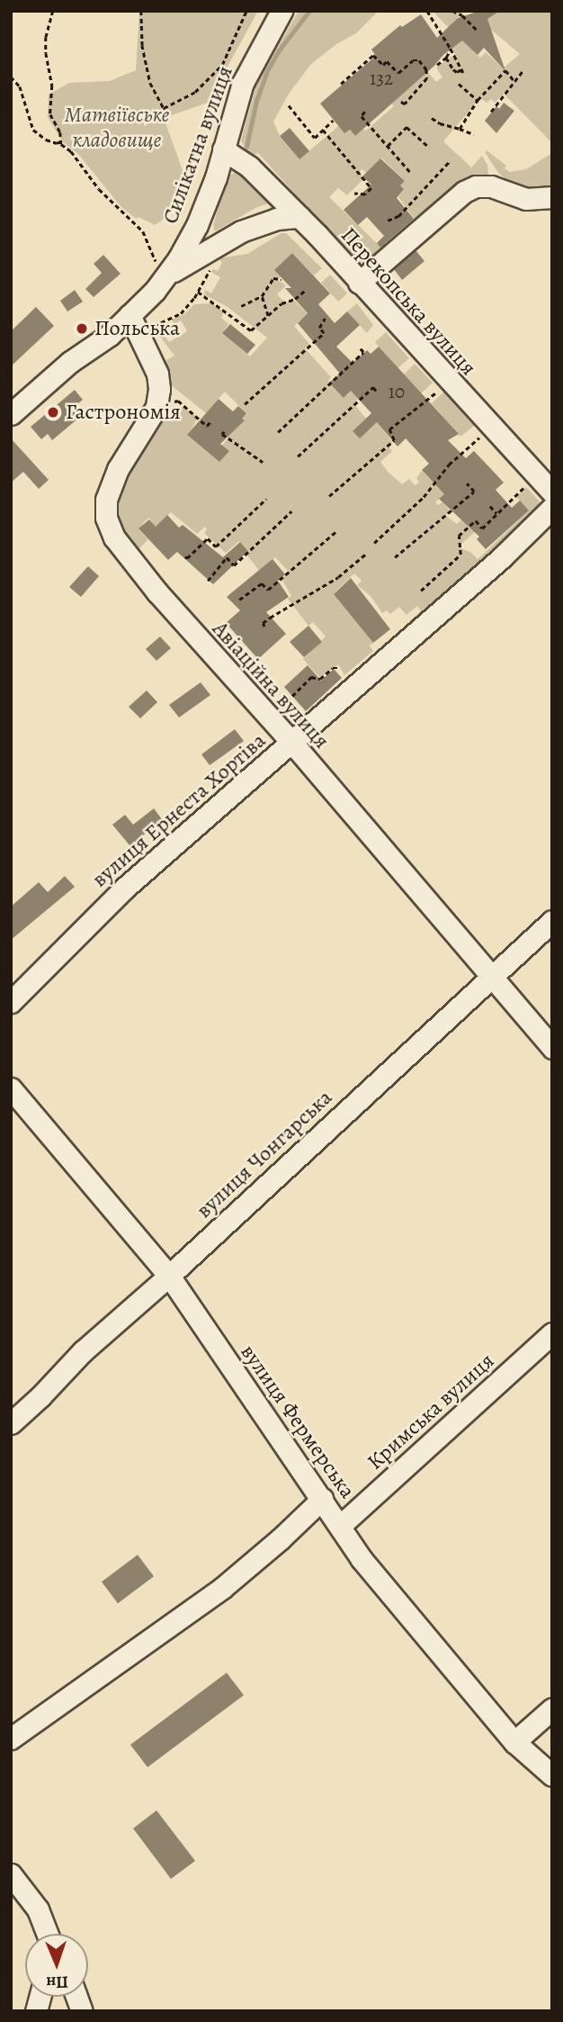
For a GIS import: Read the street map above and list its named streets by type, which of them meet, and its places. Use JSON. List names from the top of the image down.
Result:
{
  "streets": {
    "street": [
      "Силікатна вулиця",
      "Перекопська вулиця",
      "Авіаційна вулиця",
      "вулиця Ернеста Хортіва",
      "вулиця Чонгарська",
      "Кримська вулиця",
      "вулиця Фермерська"
    ]
  },
  "crossings": [
    ["Силікатна вулиця", "Перекопська вулиця"],
    ["Силікатна вулиця", "Авіаційна вулиця"],
    ["Авіаційна вулиця", "вулиця Ернеста Хортіва"],
    ["Авіаційна вулиця", "вулиця Чонгарська"],
    ["вулиця Чонгарська", "вулиця Фермерська"],
    ["Кримська вулиця", "вулиця Фермерська"]
  ],
  "parks": ["Матвіївське кладовище"],
  "places": ["Польська", "Гастрономія"],
  "house_numbers": ["132", "10"],
  "north": "bottom"
}
